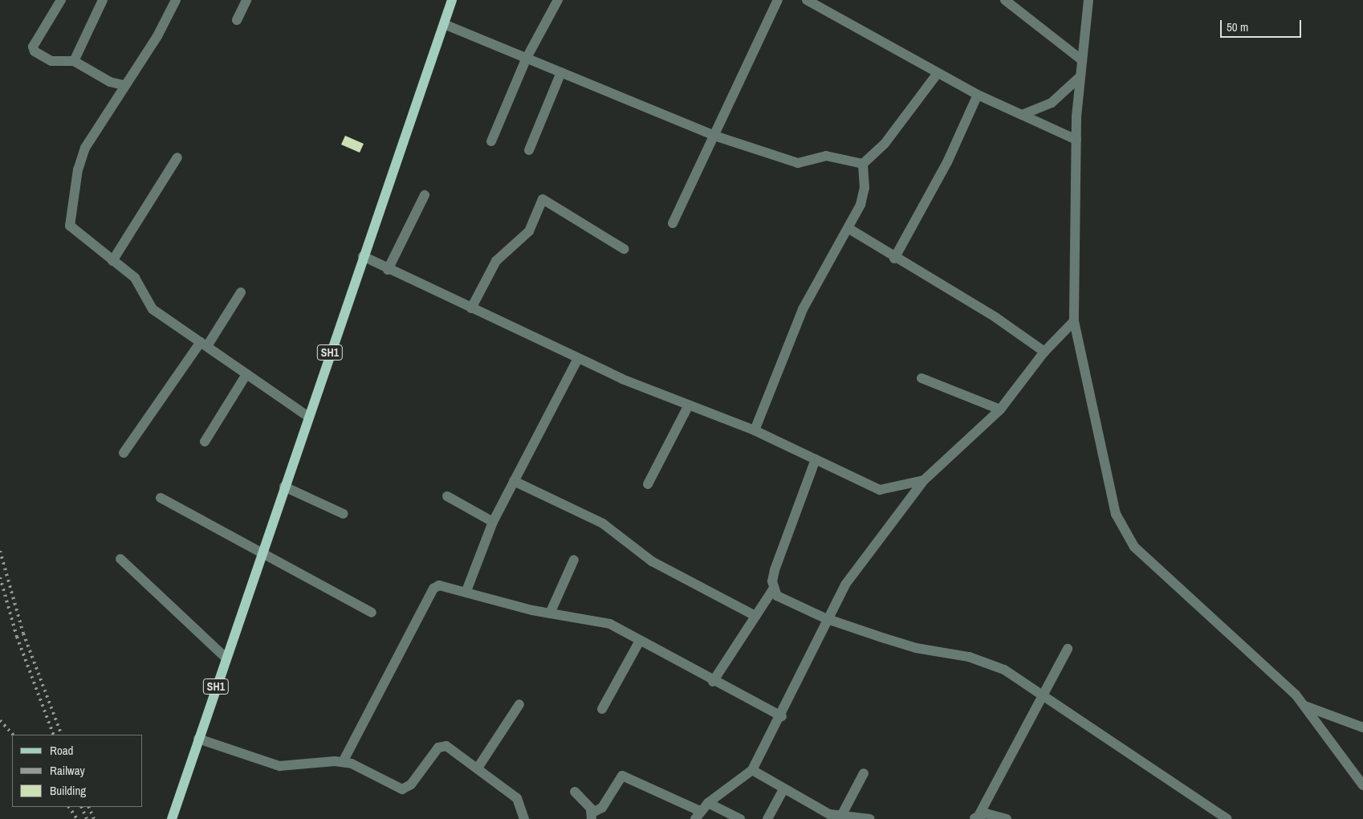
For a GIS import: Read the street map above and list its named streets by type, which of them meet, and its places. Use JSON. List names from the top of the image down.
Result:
{
  "streets": {
    "main road": ["SH1"]
  },
  "legend": ["Road", "Railway", "Building"],
  "scale_bar": "50 m"
}
